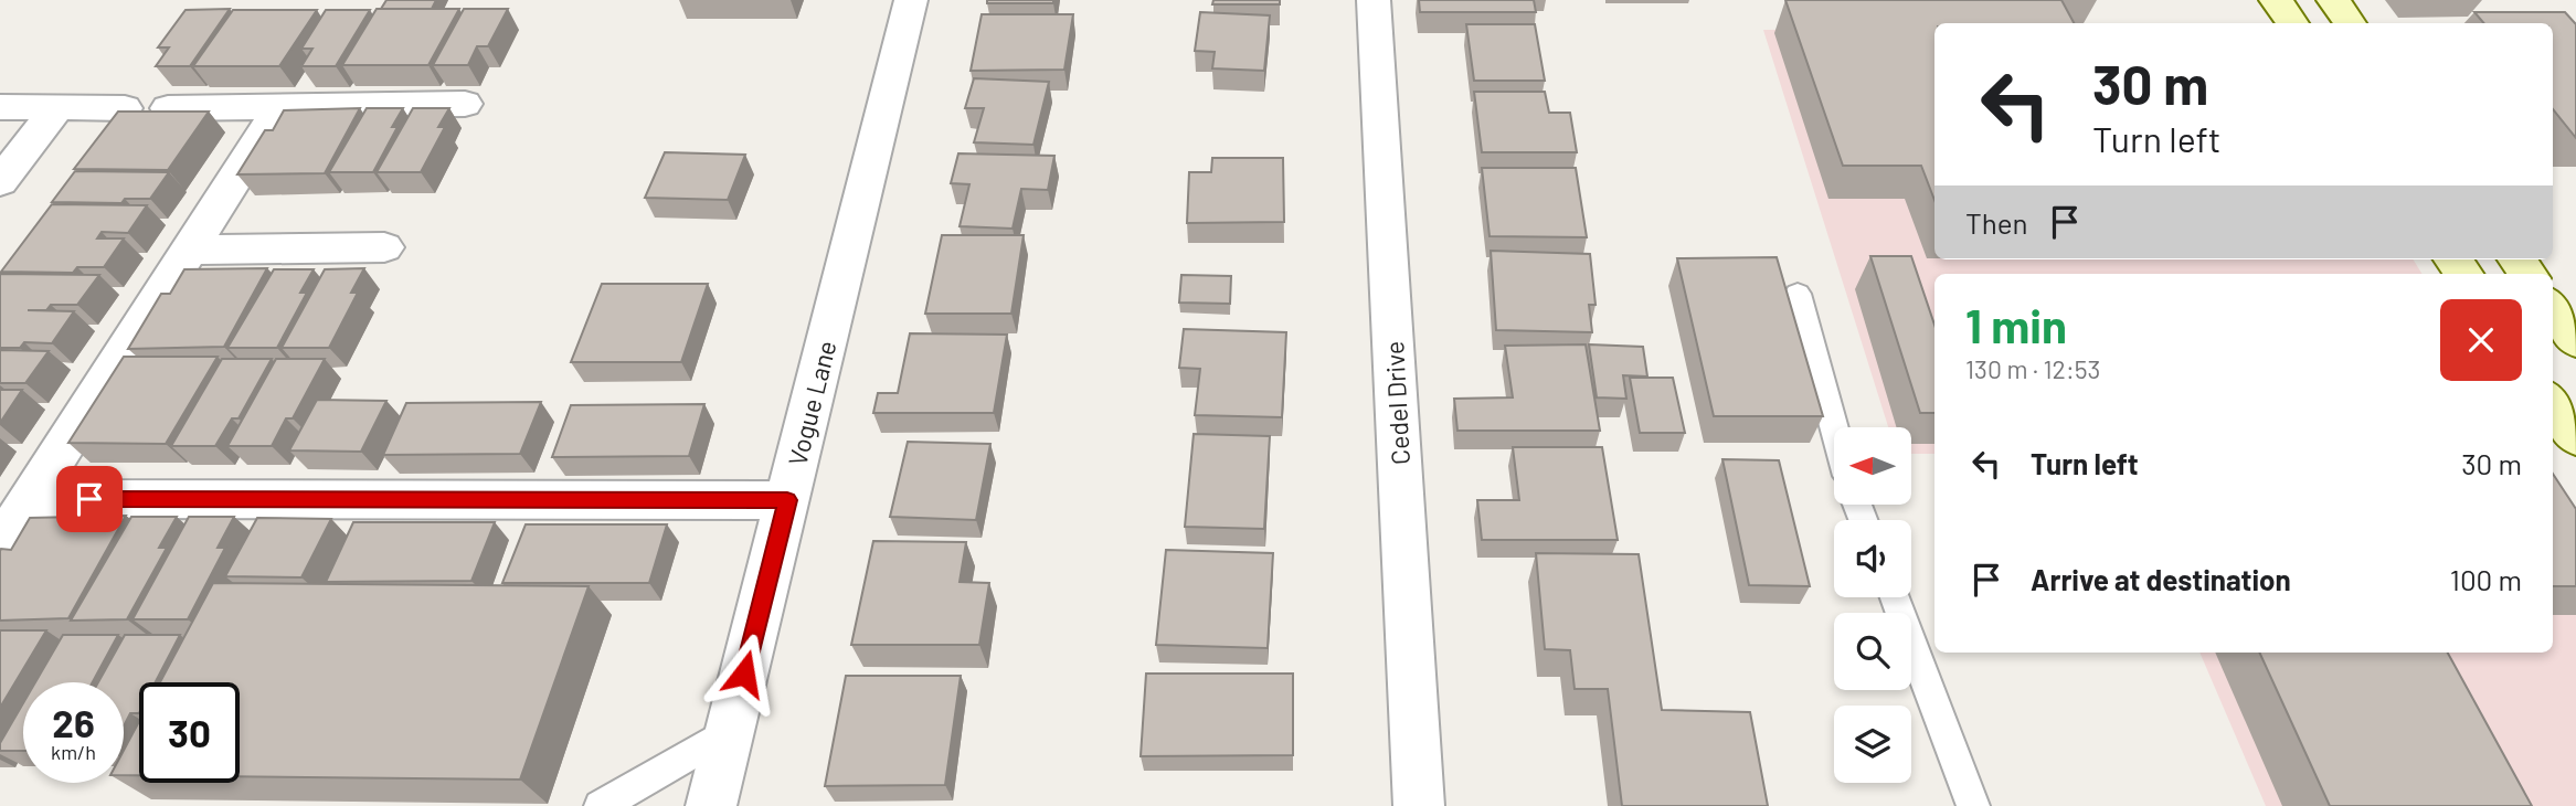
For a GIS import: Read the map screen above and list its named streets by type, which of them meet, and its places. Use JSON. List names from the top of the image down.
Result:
{
  "streets": {
    "street": ["Vogue Lane", "Cedel Drive"]
  },
  "north": "left",
  "page": {
    "turn": ["30 m", "Turn left"],
    "then": "Then",
    "heading": ["1 min", "130 m · 12:53"],
    "list": [
      {
        "name": "Turn left",
        "value": "30 m"
      },
      {
        "name": "Arrive at destination",
        "value": "100 m"
      }
    ],
    "speed": "26 km/h",
    "limit": "30"
  }
}
